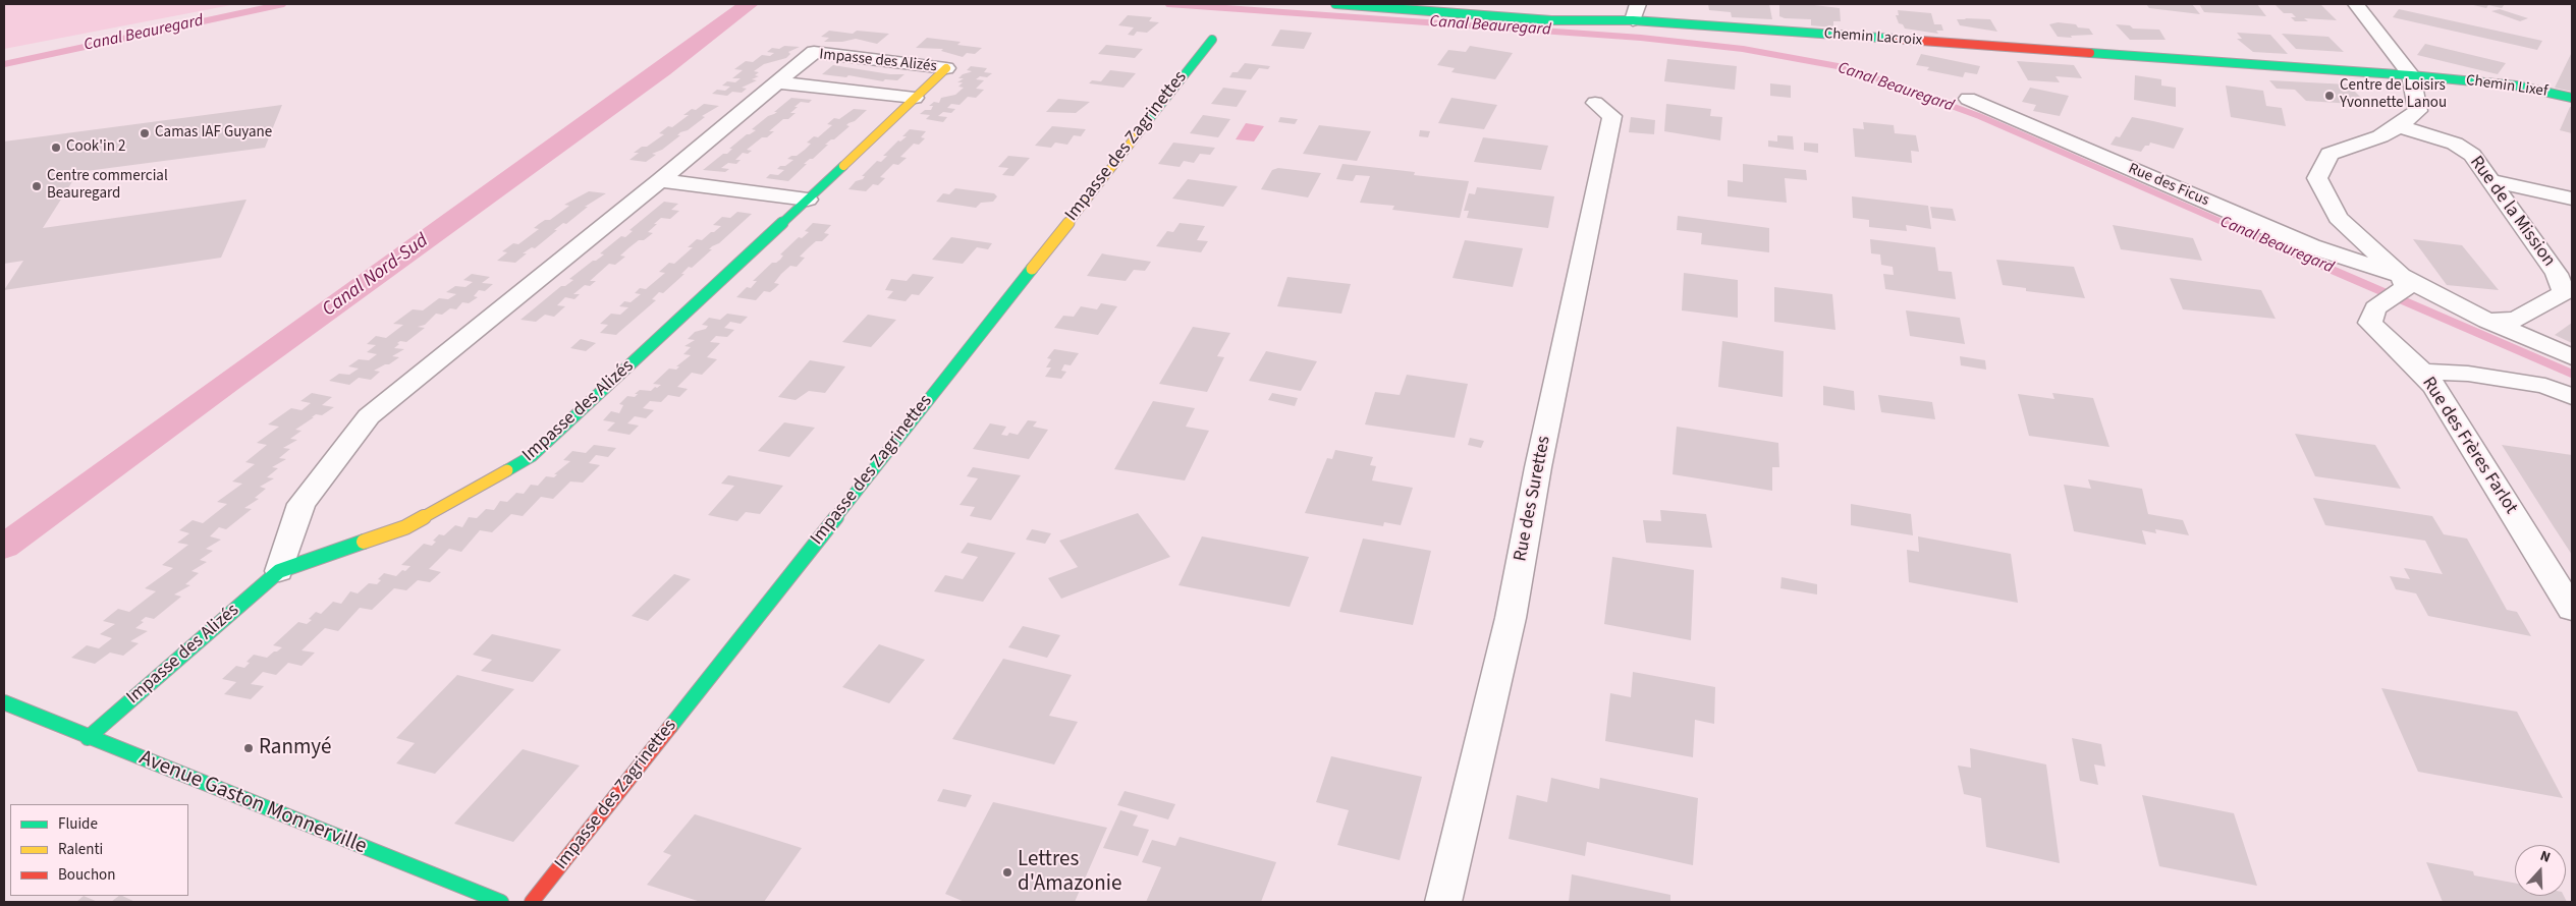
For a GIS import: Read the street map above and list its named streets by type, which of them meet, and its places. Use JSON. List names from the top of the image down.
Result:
{
  "streets": {
    "street": [
      "Chemin Lacroix",
      "Impasse des Alizés",
      "Chemin Lixef",
      "Impasse des Zagrinettes",
      "Rue des Ficus",
      "Rue de la Mission",
      "Rue des Frères Farlot",
      "Rue des Surettes",
      "Avenue Gaston Monnerville"
    ]
  },
  "crossings": [
    ["Chemin Lacroix", "Chemin Lixef"],
    ["Impasse des Alizés", "Avenue Gaston Monnerville"],
    ["Rue des Ficus", "Rue des Frères Farlot"]
  ],
  "water": ["Canal Beauregard", "Canal Nord-Sud"],
  "places": [
    "Centre de Loisirs Yvonnette Lanou",
    "Camas IAF Guyane",
    "Cook'in 2",
    "Centre commercial Beauregard",
    "Ranmyé",
    "Lettres d'Amazonie"
  ],
  "legend": ["Fluide", "Ralenti", "Bouchon"],
  "north": "top"
}
